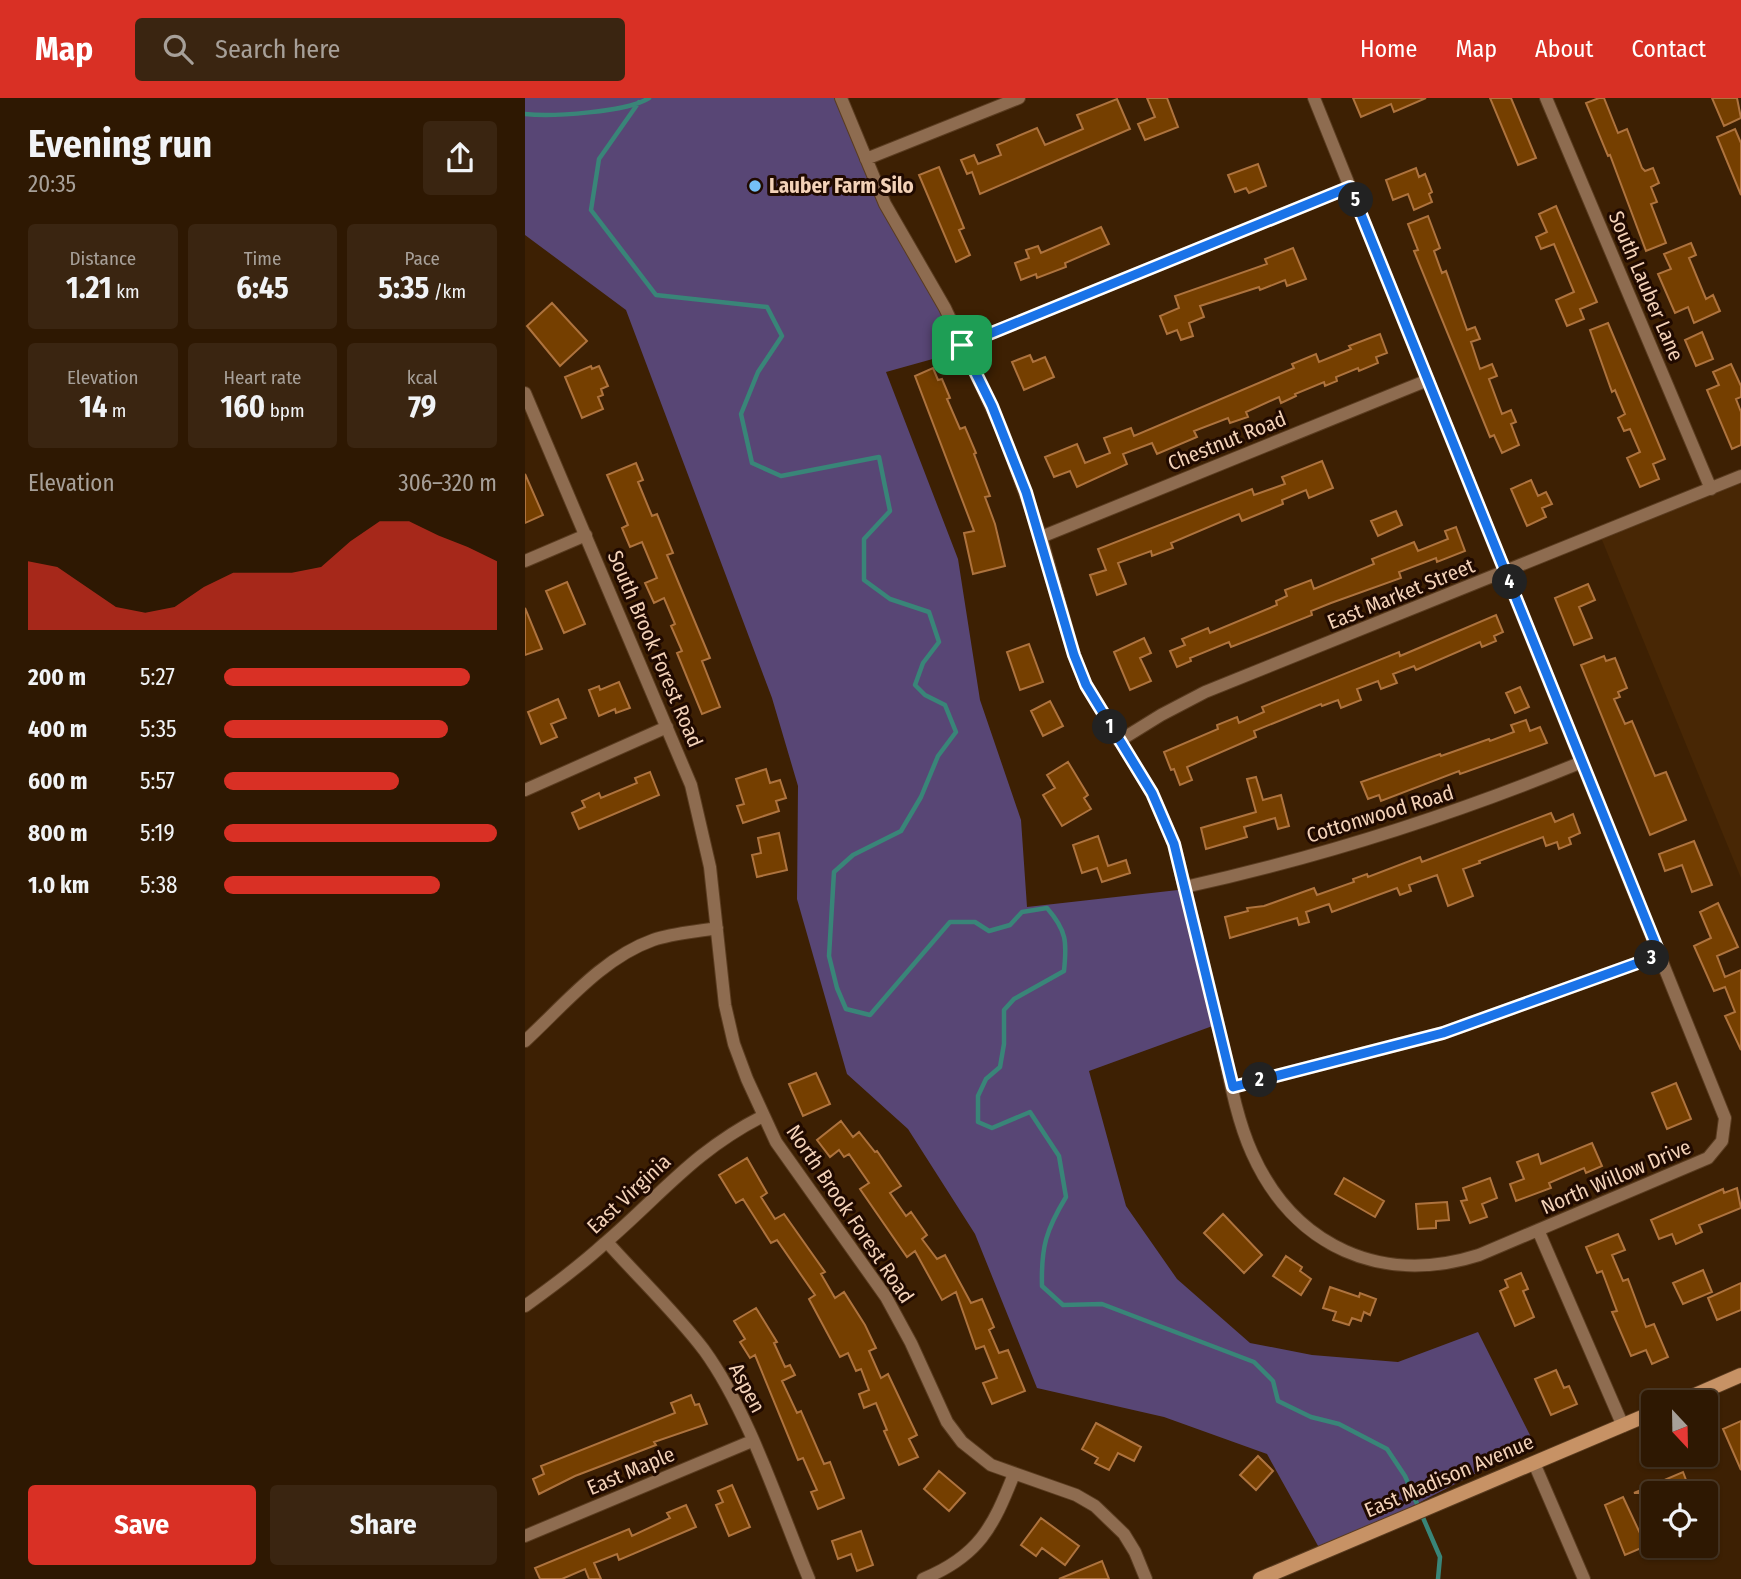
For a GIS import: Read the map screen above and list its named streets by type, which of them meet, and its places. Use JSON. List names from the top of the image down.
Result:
{
  "streets": {
    "main road": ["East Madison Avenue"],
    "street": [
      "South Lauber Lane",
      "Chestnut Road",
      "East Market Street",
      "South Brook Forest Road",
      "Cottonwood Road",
      "North Willow Drive",
      "East Virginia",
      "North Brook Forest Road",
      "Aspen",
      "East Maple"
    ]
  },
  "crossings": [
    ["South Lauber Lane", "East Market Street"],
    ["Chestnut Road", "North Willow Drive"],
    ["East Market Street", "North Willow Drive"],
    ["South Brook Forest Road", "North Brook Forest Road"],
    ["Cottonwood Road", "North Willow Drive"],
    ["North Willow Drive", "East Madison Avenue"],
    ["East Virginia", "North Brook Forest Road"],
    ["East Virginia", "Aspen"],
    ["Aspen", "East Maple"]
  ],
  "places": ["Lauber Farm Silo"],
  "north": "bottom",
  "page": {
    "header": "Map",
    "search": "Search here",
    "nav": [
      "Home",
      "Map",
      "About",
      "Contact"
    ],
    "heading": ["Evening run", "20:35"],
    "pins": [
      "5",
      "4",
      "1",
      "3",
      "2"
    ],
    "stats": [
      ["Distance", "1.21 km"],
      ["Time", "6:45"],
      ["Pace", "5:35 /km"],
      ["Elevation", "14 m"],
      ["Heart rate", "160 bpm"],
      ["kcal", "79"]
    ],
    "chart": ["Elevation", "306–320 m"],
    "list": [
      {
        "name": "200 m",
        "note": "5:27"
      },
      {
        "name": "400 m",
        "note": "5:35"
      },
      {
        "name": "600 m",
        "note": "5:57"
      },
      {
        "name": "800 m",
        "note": "5:19"
      },
      {
        "name": "1.0 km",
        "note": "5:38"
      }
    ],
    "buttons": ["Save", "Share"]
  }
}
